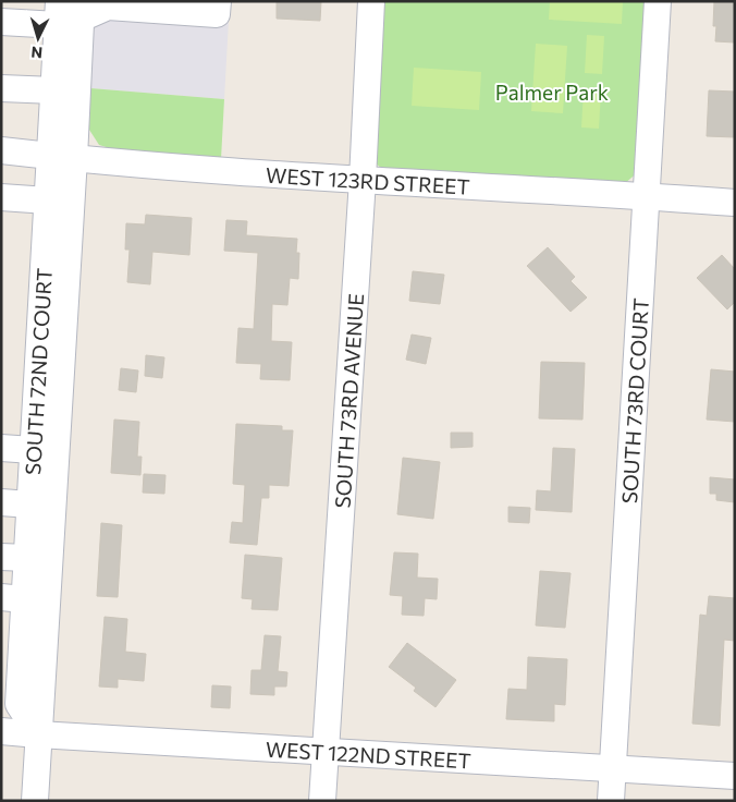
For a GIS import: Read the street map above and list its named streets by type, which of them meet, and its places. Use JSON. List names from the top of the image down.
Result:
{
  "streets": {
    "street": [
      "WEST 123RD STREET",
      "SOUTH 72ND COURT",
      "SOUTH 73RD AVENUE",
      "SOUTH 73RD COURT",
      "WEST 122ND STREET"
    ]
  },
  "crossings": [
    ["WEST 123RD STREET", "SOUTH 72ND COURT"],
    ["WEST 123RD STREET", "SOUTH 73RD AVENUE"],
    ["WEST 123RD STREET", "SOUTH 73RD COURT"],
    ["SOUTH 72ND COURT", "WEST 122ND STREET"],
    ["SOUTH 73RD AVENUE", "WEST 122ND STREET"],
    ["SOUTH 73RD COURT", "WEST 122ND STREET"]
  ],
  "parks": ["Palmer Park"],
  "north": "bottom"
}
